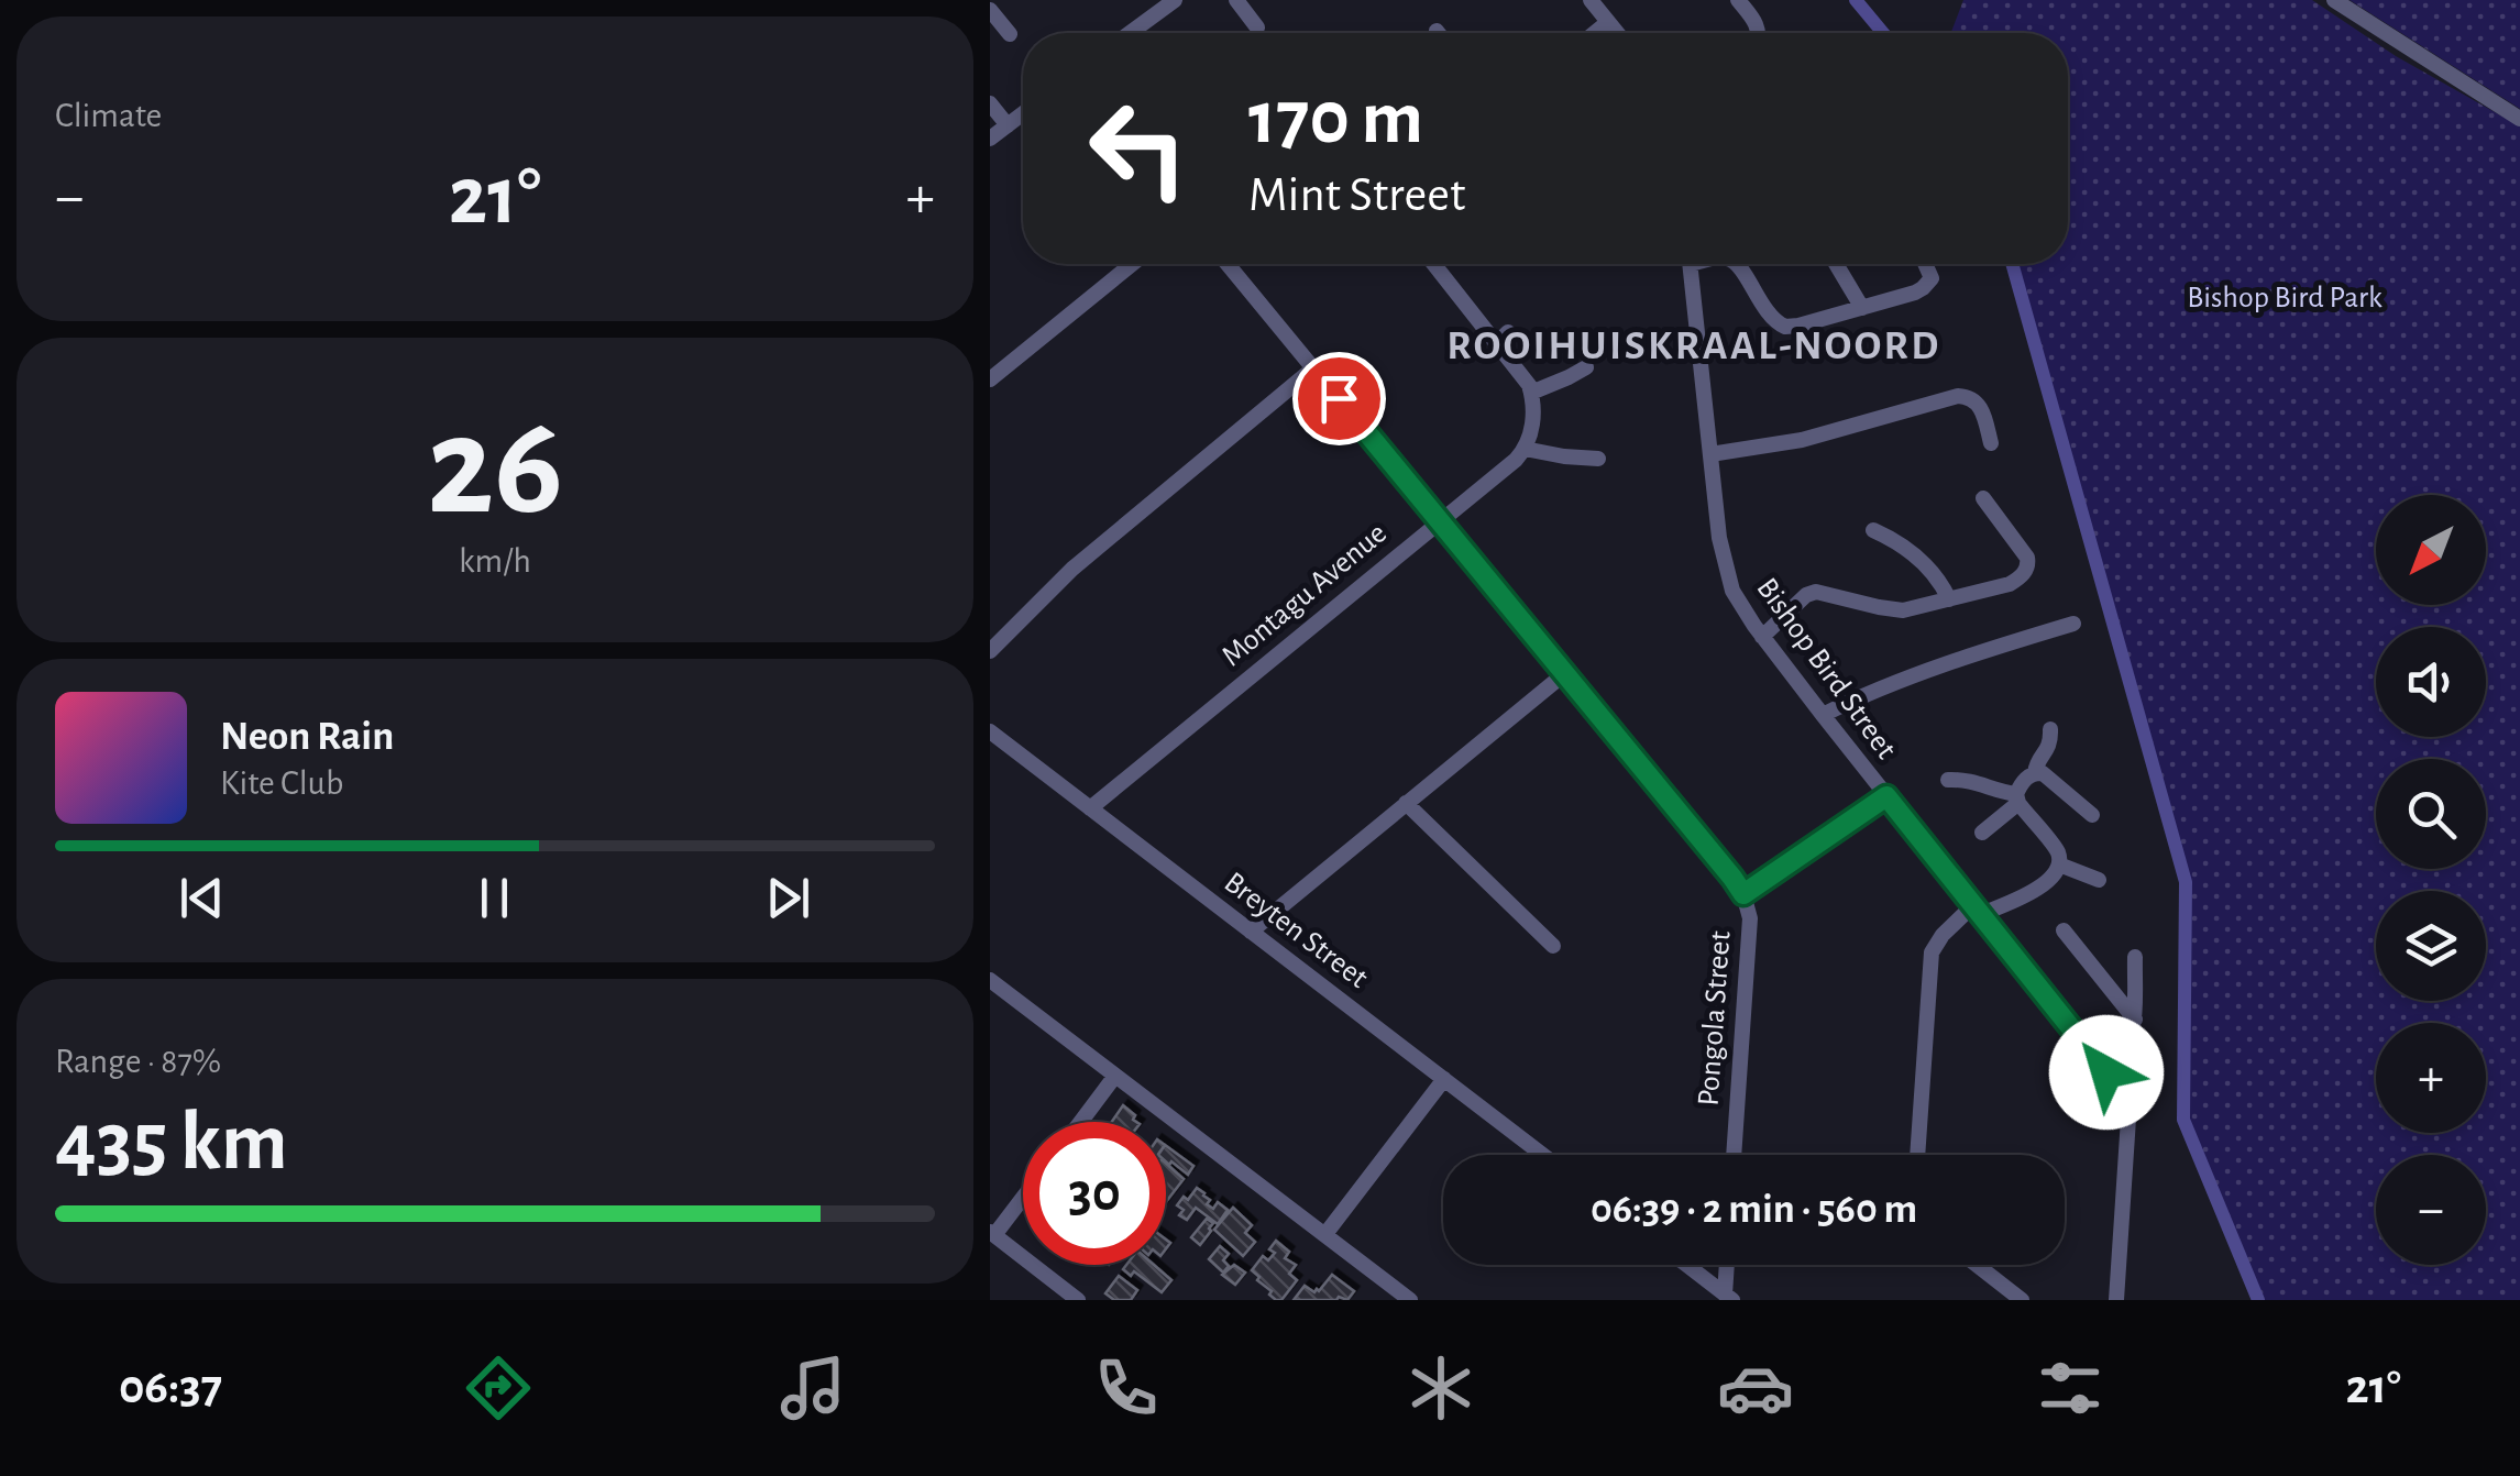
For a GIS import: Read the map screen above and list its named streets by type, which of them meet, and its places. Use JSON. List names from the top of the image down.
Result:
{
  "streets": {
    "street": [
      "Montagu Avenue",
      "Bishop Bird Street",
      "Breyten Street",
      "Pongola Street"
    ]
  },
  "crossings": [
    ["Montagu Avenue", "Breyten Street"],
    ["Montagu Avenue", "Pongola Street"]
  ],
  "districts": ["ROOIHUISKRAAL-NOORD"],
  "parks": ["Bishop Bird Park"],
  "north": "bottom left",
  "page": {
    "tile": [
      "Climate",
      ["26", "km/h"],
      ["Range · 87%", "435 km"]
    ],
    "turn": ["170 m", "Mint Street"],
    "heat": ["−", "21°", "+"],
    "map_buttons": ["+", "−"],
    "song": ["Neon Rain", "Kite Club"],
    "limit": "30",
    "trip": "06:39 · 2 min · 560 m",
    "tabs": ["06:37", "21°"]
  }
}
